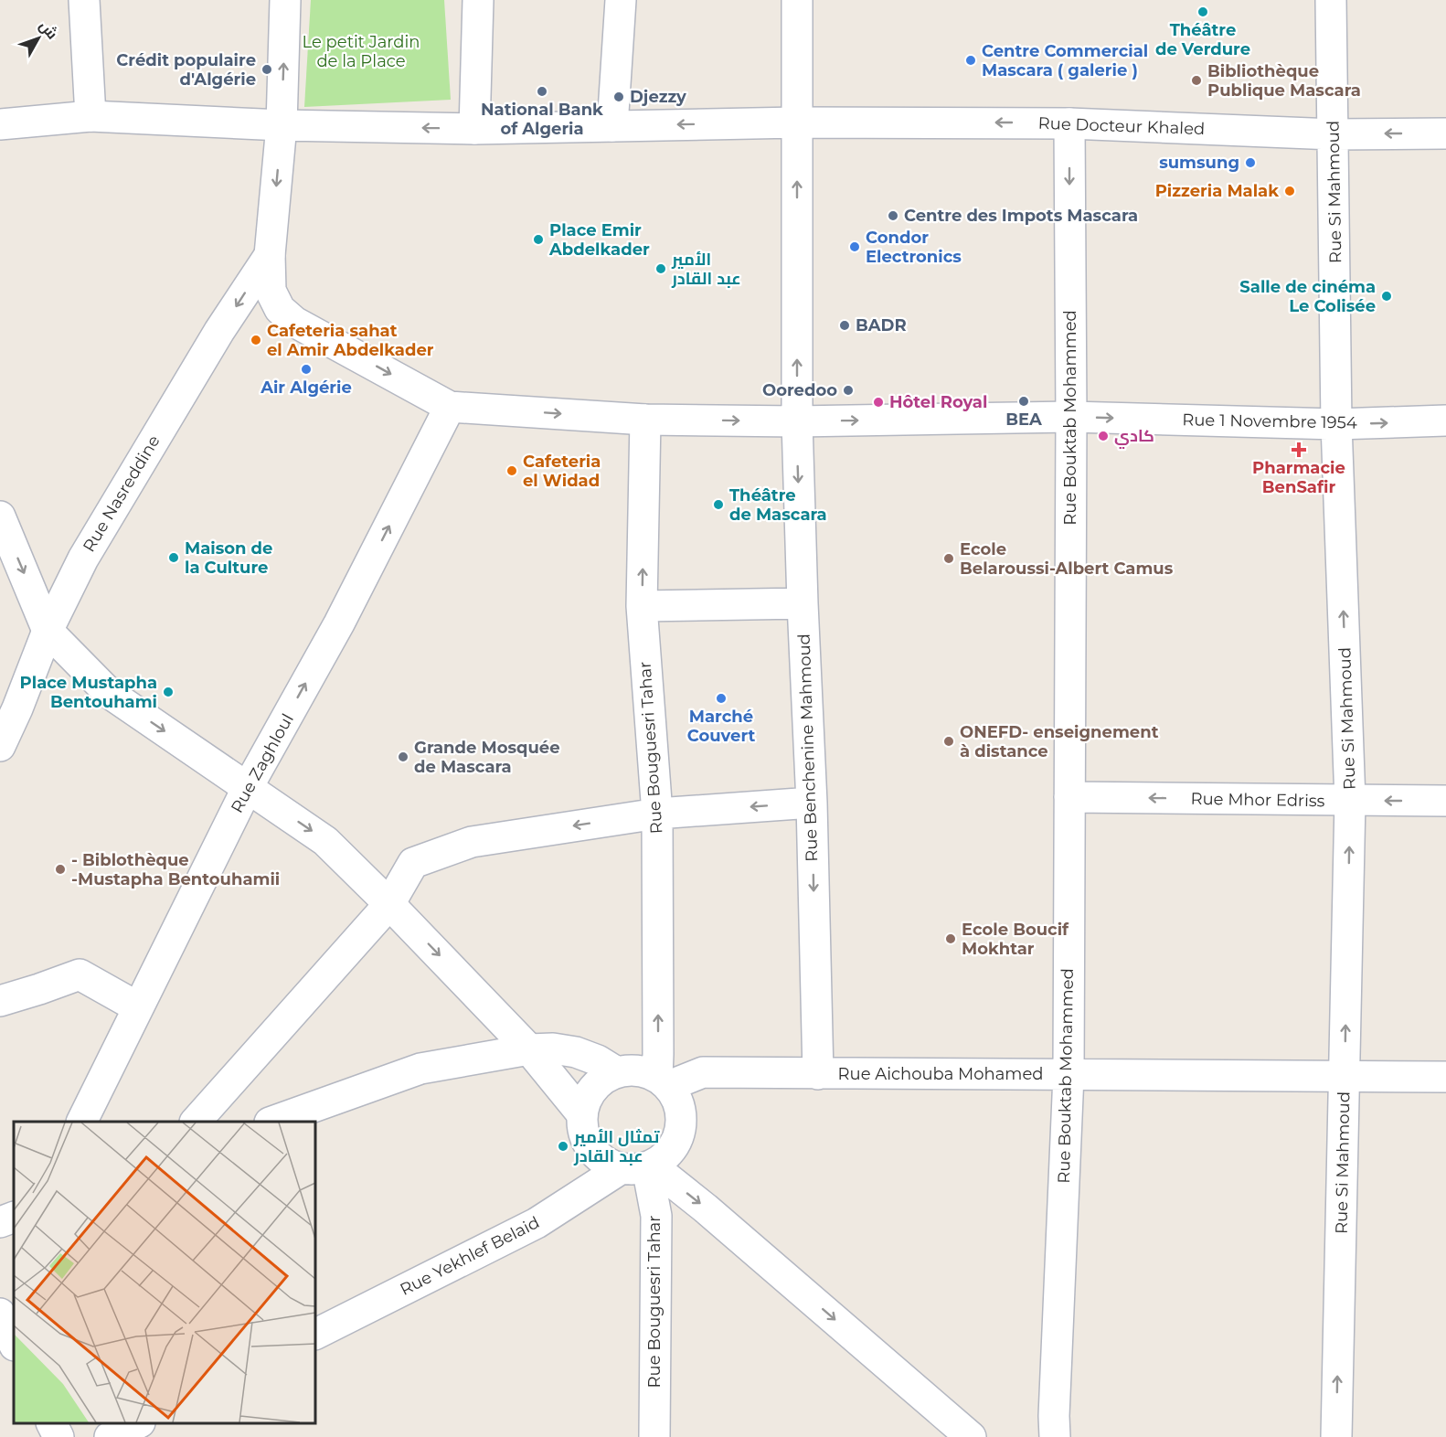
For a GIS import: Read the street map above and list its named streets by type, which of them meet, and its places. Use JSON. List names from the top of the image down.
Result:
{
  "streets": {
    "street": [
      "Rue Docteur Khaled",
      "Rue Si Mahmoud",
      "Rue Bouktab Mohammed",
      "Rue 1 Novembre 1954",
      "Rue Nasreddine",
      "Rue Bouguesri Tahar",
      "Rue Benchenine Mahmoud",
      "Rue Zaghloul",
      "Rue Mhor Edriss",
      "Rue Aichouba Mohamed",
      "Rue Yekhlef Belaid"
    ]
  },
  "crossings": [
    ["Rue Docteur Khaled", "Rue Si Mahmoud"],
    ["Rue Docteur Khaled", "Rue Bouktab Mohammed"],
    ["Rue Docteur Khaled", "Rue Benchenine Mahmoud"],
    ["Rue Si Mahmoud", "Rue 1 Novembre 1954"],
    ["Rue Si Mahmoud", "Rue Mhor Edriss"],
    ["Rue Si Mahmoud", "Rue Aichouba Mohamed"],
    ["Rue Bouktab Mohammed", "Rue 1 Novembre 1954"],
    ["Rue Bouktab Mohammed", "Rue Mhor Edriss"],
    ["Rue Bouktab Mohammed", "Rue Aichouba Mohamed"],
    ["Rue 1 Novembre 1954", "Rue Bouguesri Tahar"],
    ["Rue 1 Novembre 1954", "Rue Benchenine Mahmoud"],
    ["Rue 1 Novembre 1954", "Rue Zaghloul"],
    ["Rue Bouguesri Tahar", "Rue Aichouba Mohamed"],
    ["Rue Bouguesri Tahar", "Rue Yekhlef Belaid"],
    ["Rue Benchenine Mahmoud", "Rue Aichouba Mohamed"],
    ["Rue Aichouba Mohamed", "Rue Yekhlef Belaid"]
  ],
  "one_way": [
    "Rue Docteur Khaled",
    "Rue Si Mahmoud",
    "Rue 1 Novembre 1954",
    "Rue Nasreddine",
    "Rue Bouguesri Tahar",
    "Rue Zaghloul",
    "Rue Mhor Edriss"
  ],
  "parks": ["Le petit Jardin de la Place"],
  "places": {
    "other": [
      "Théâtre de Verdure",
      "Centre Commercial Mascara ( galerie )",
      "Crédit populaire d'Algérie",
      "Bibliothèque Publique Mascara",
      "National Bank of Algeria",
      "Djezzy",
      "sumsung",
      "Pizzeria Malak",
      "Centre des Impots Mascara",
      "Place Emir Abdelkader",
      "Condor Electronics",
      "الأمير عبد القادر",
      "Salle de cinéma Le Colisée",
      "BADR",
      "Cafeteria sahat el Amir Abdelkader",
      "Air Algérie",
      "Ooredoo",
      "BEA",
      "Hôtel Royal",
      "كادي",
      "Cafeteria el Widad",
      "Théâtre de Mascara",
      "Maison de la Culture",
      "Ecole Belaroussi-Albert Camus",
      "Place Mustapha Bentouhami",
      "Marché Couvert",
      "ONEFD- enseignement à distance",
      "Grande Mosquée de Mascara",
      "- Biblothèque -Mustapha Bentouhamii",
      "Ecole Boucif Mokhtar",
      "تمثال الأمير عبد القادر"
    ],
    "health": ["Pharmacie BenSafir"]
  },
  "north": "top right"
}
